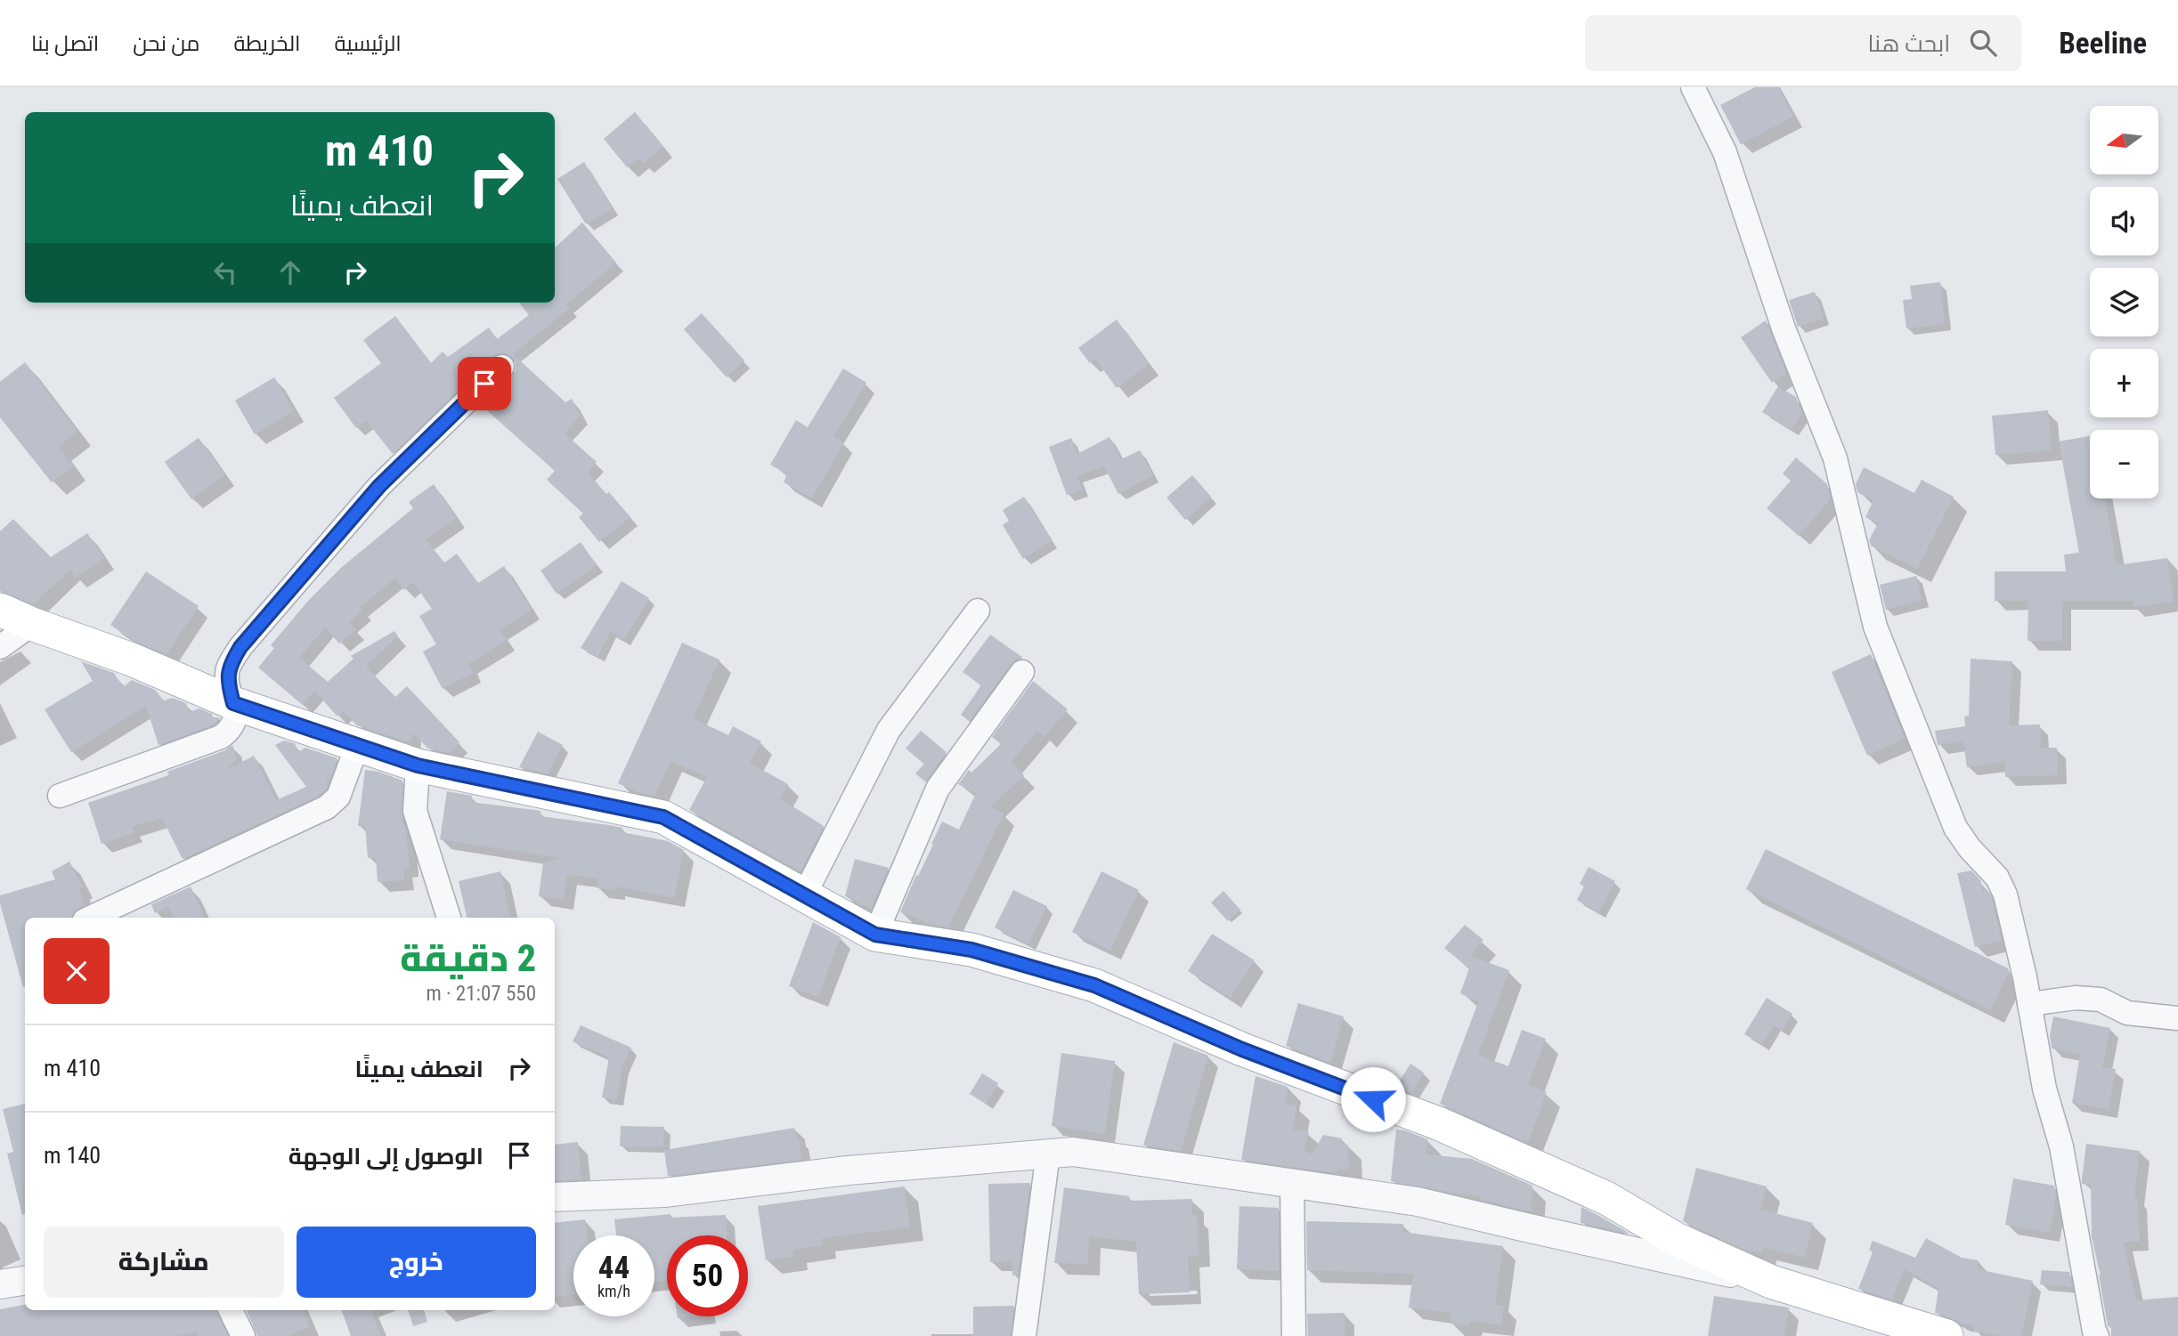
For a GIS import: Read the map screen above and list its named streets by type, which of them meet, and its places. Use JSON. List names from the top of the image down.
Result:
{
  "north": "left",
  "page": {
    "header": "Beeline",
    "search": "ابحث هنا",
    "nav": [
      "الرئيسية",
      "الخريطة",
      "من نحن",
      "اتصل بنا"
    ],
    "map_buttons": ["+", "−"],
    "turn": ["410 m", "انعطف يمينًا"],
    "heading": ["2 دقيقة", "550 m · 21:07"],
    "list": [
      {
        "name": "انعطف يمينًا",
        "value": "410 m"
      },
      {
        "name": "الوصول إلى الوجهة",
        "value": "140 m"
      }
    ],
    "buttons": ["خروج", "مشاركة"],
    "speed": "44 km/h",
    "limit": "50"
  }
}
